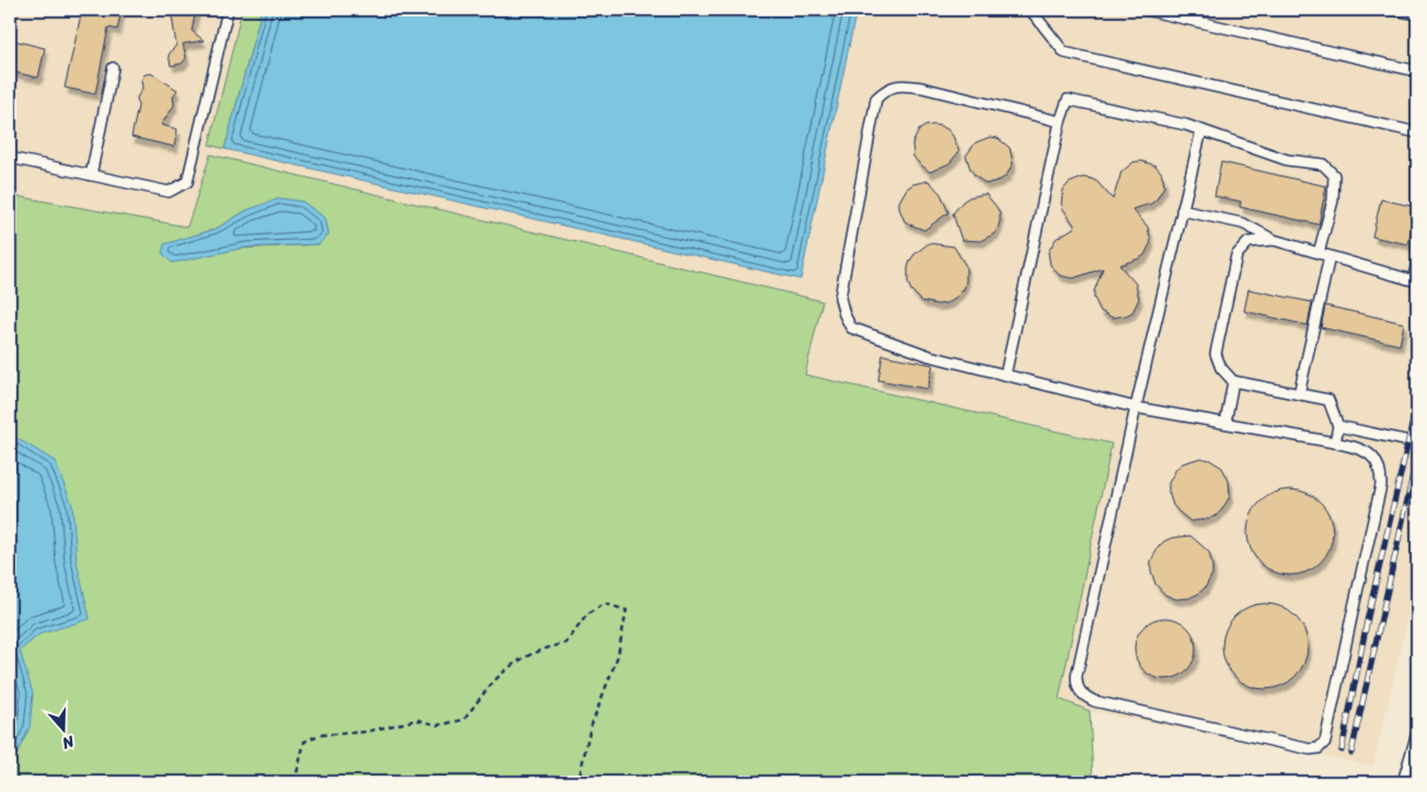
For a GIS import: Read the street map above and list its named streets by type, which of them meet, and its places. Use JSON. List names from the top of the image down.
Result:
{
  "north": "bottom"
}
